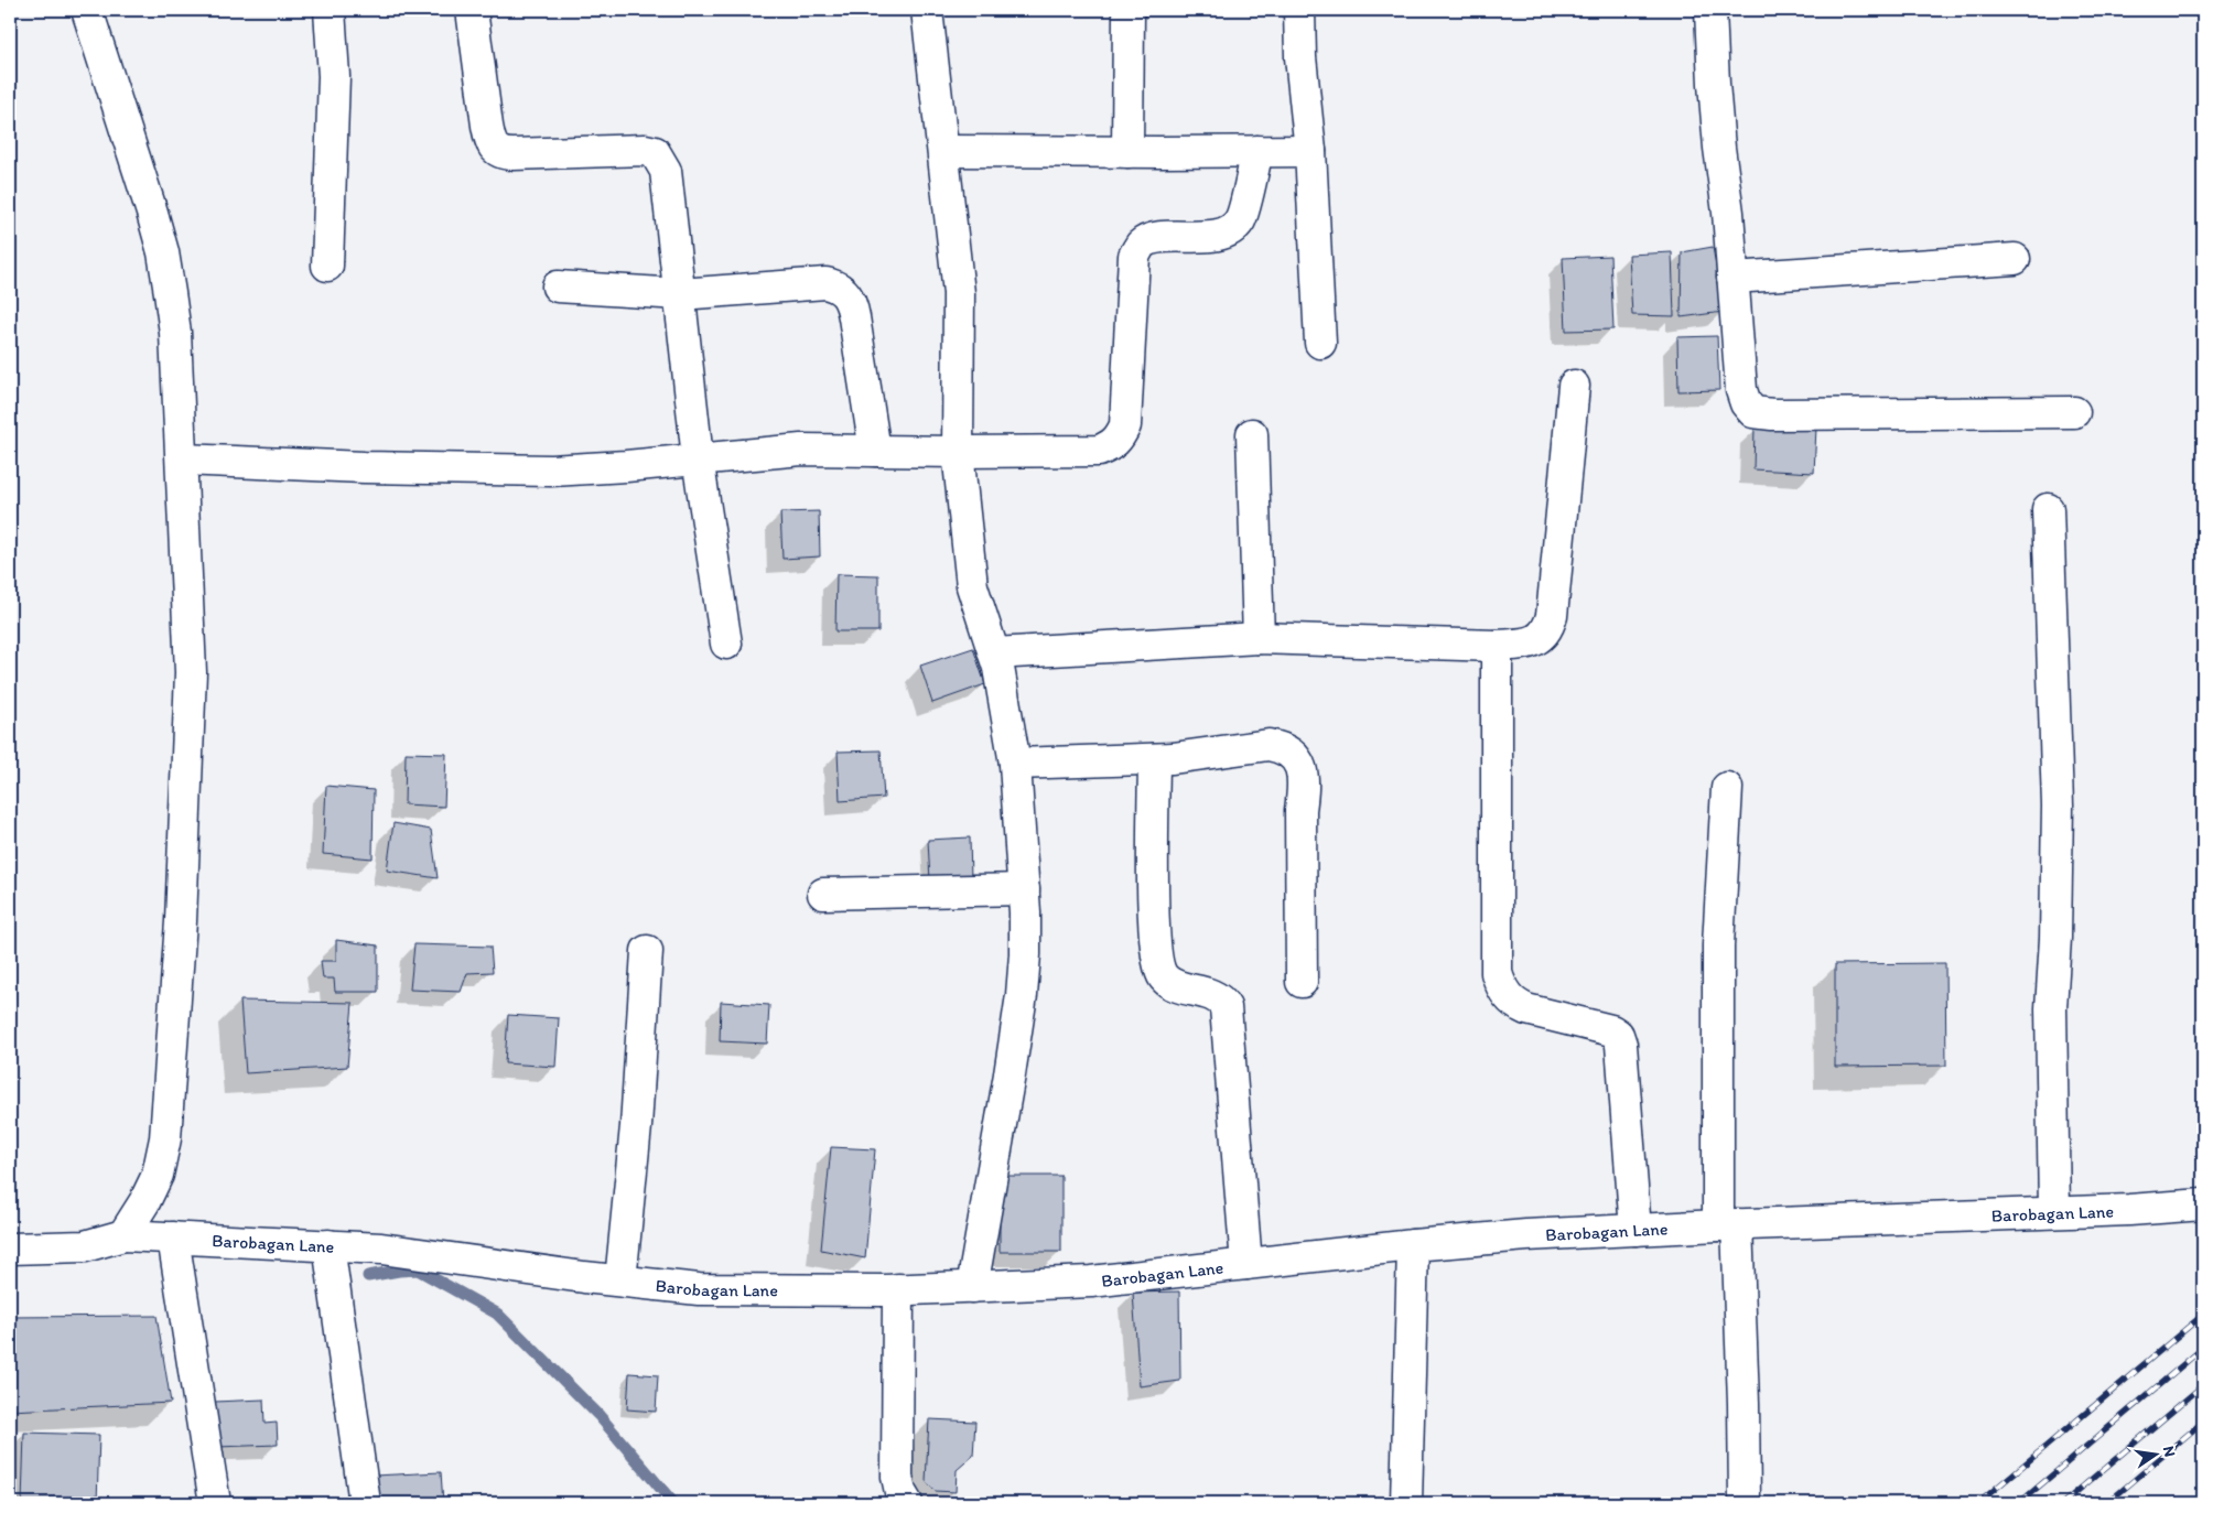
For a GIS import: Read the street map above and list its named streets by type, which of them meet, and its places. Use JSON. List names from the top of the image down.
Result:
{
  "streets": {
    "street": ["Barobagan Lane"]
  },
  "north": "right"
}
